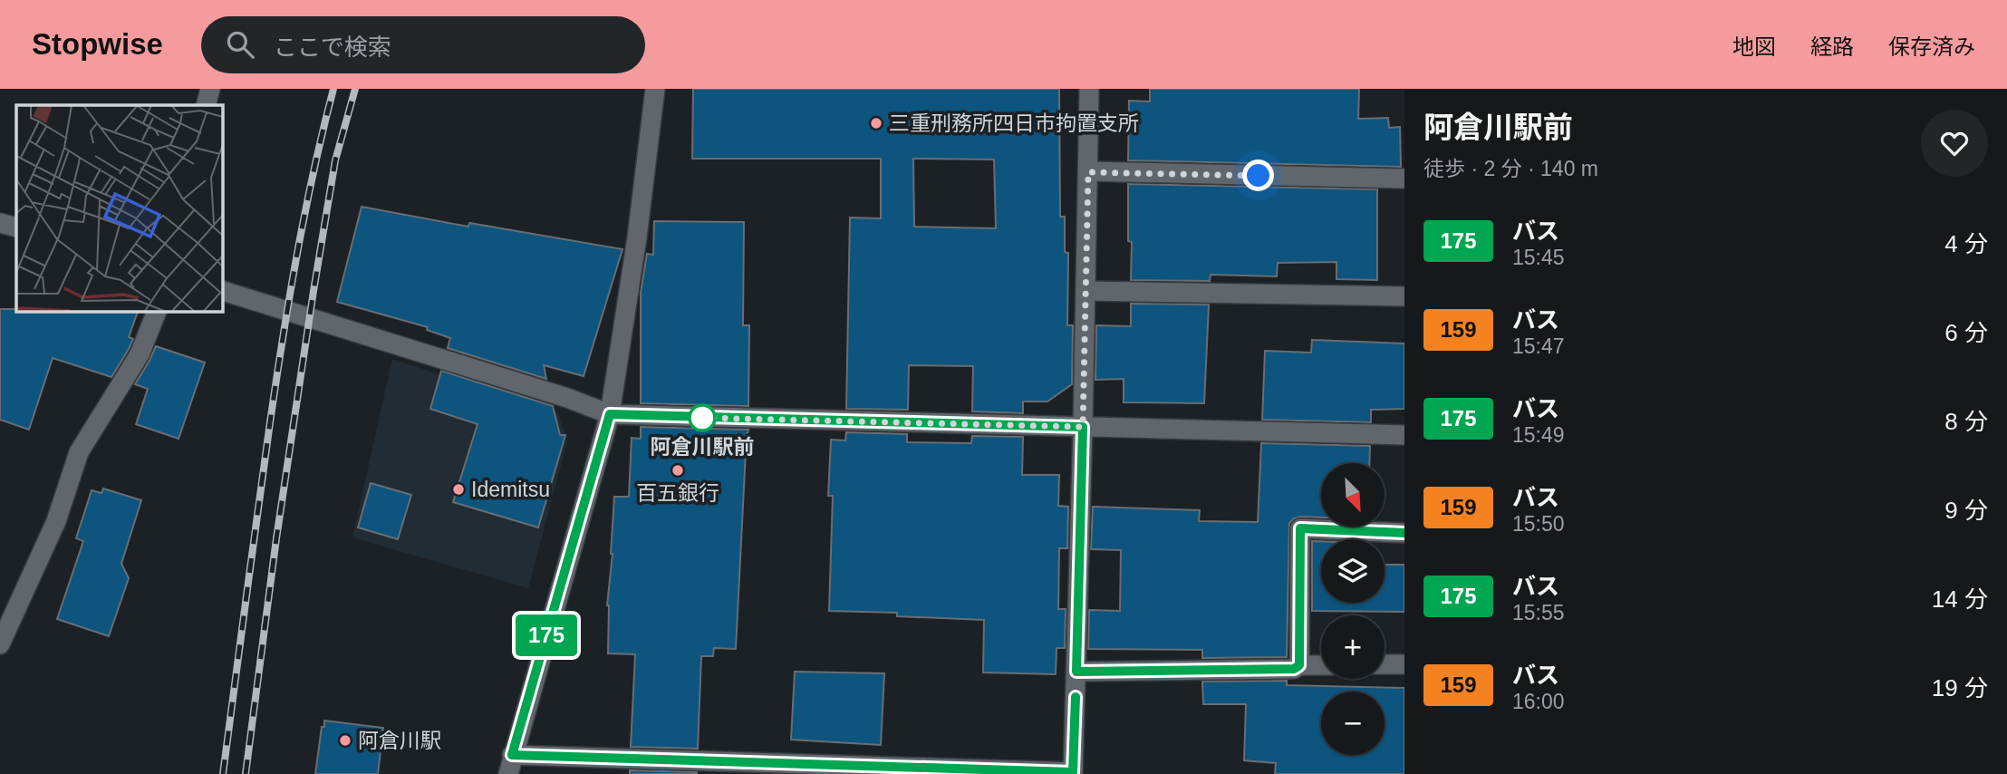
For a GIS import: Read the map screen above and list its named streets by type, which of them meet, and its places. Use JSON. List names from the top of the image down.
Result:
{
  "places": [
    "三重刑務所四日市拘置支所",
    "阿倉川駅前",
    "百五銀行",
    "Idemitsu",
    "阿倉川駅"
  ],
  "lines": ["bus line 175"],
  "north": "bottom right",
  "page": {
    "header": "Stopwise",
    "search": "ここで検索",
    "nav": ["地図", "経路", "保存済み"],
    "on_map": "175",
    "heading": ["阿倉川駅前", "徒歩 · 2 分 · 140 m"],
    "list": [
      {
        "mark": "175",
        "name": "バス",
        "note": "15:45",
        "value": "4 分"
      },
      {
        "mark": "159",
        "name": "バス",
        "note": "15:47",
        "value": "6 分"
      },
      {
        "mark": "175",
        "name": "バス",
        "note": "15:49",
        "value": "8 分"
      },
      {
        "mark": "159",
        "name": "バス",
        "note": "15:50",
        "value": "9 分"
      },
      {
        "mark": "175",
        "name": "バス",
        "note": "15:55",
        "value": "14 分"
      },
      {
        "mark": "159",
        "name": "バス",
        "note": "16:00",
        "value": "19 分"
      }
    ],
    "map_buttons": ["+", "−"]
  }
}
